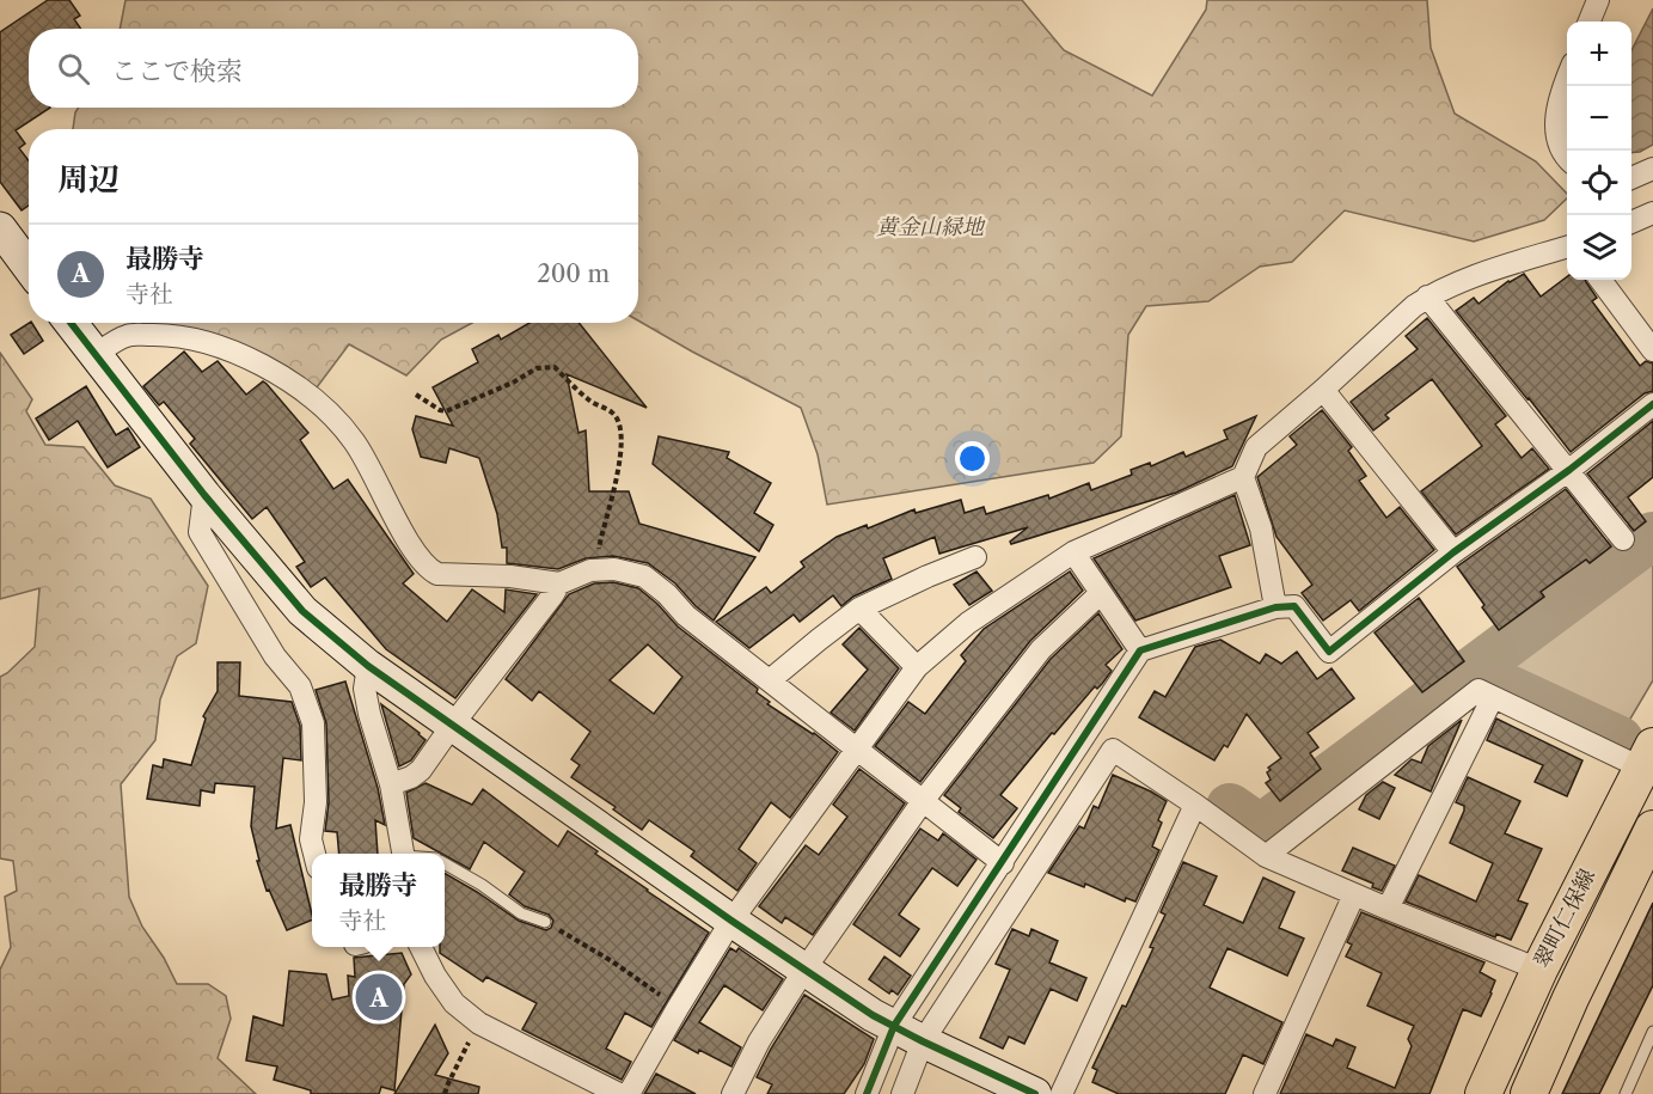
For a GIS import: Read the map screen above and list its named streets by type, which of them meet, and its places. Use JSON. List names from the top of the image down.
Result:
{
  "streets": {
    "main road": ["翠町仁保線"]
  },
  "parks": ["黄金山緑地"],
  "page": {
    "map_buttons": ["+", "−"],
    "search": "ここで検索",
    "heading": "周辺",
    "list": [
      {
        "mark": "A",
        "name": "最勝寺",
        "note": "寺社",
        "value": "200 m"
      }
    ],
    "popup": ["最勝寺", "寺社"],
    "pins": "A"
  }
}
